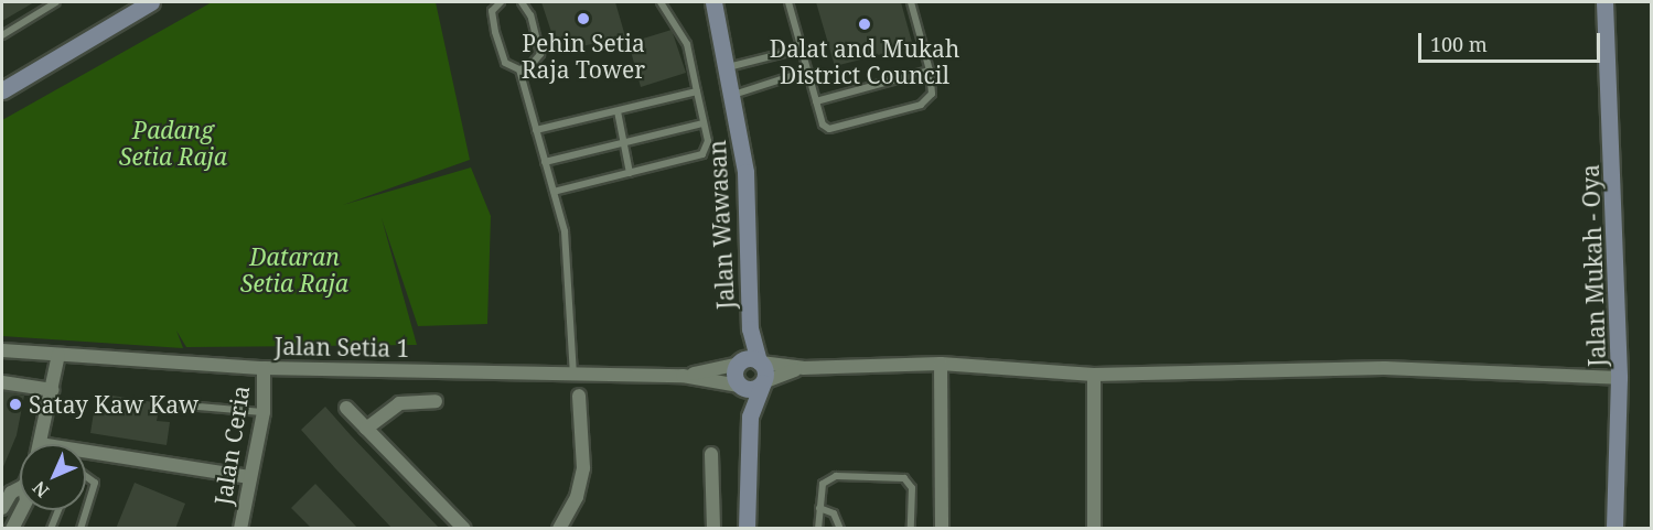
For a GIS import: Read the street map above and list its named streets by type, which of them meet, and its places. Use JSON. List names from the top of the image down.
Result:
{
  "streets": {
    "street": [
      "Jalan Wawasan",
      "Jalan Mukah - Oya",
      "Jalan Setia 1",
      "Jalan Ceria"
    ]
  },
  "crossings": [
    ["Jalan Wawasan", "Jalan Setia 1"],
    ["Jalan Setia 1", "Jalan Ceria"]
  ],
  "parks": ["Padang Setia Raja", "Dataran Setia Raja"],
  "places": ["Pehin Setia Raja Tower", "Dalat and Mukah District Council", "Satay Kaw Kaw"],
  "scale_bar": "100 m",
  "north": "bottom left"
}
